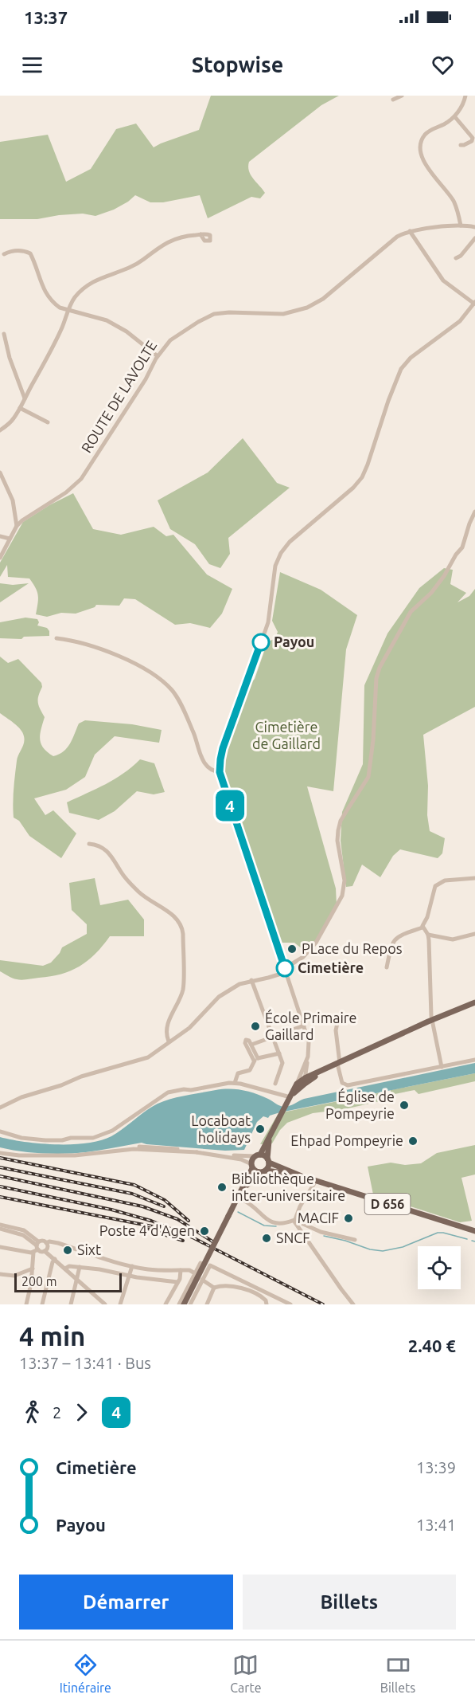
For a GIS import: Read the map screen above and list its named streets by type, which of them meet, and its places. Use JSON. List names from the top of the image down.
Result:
{
  "streets": {
    "main road": ["D 656"],
    "street": ["ROUTE DE LAVOLTE"]
  },
  "parks": ["Cimetière de Gaillard"],
  "places": [
    "Payou",
    "PLace du Repos",
    "Cimetière",
    "École Primaire Gaillard",
    "Église de Pompeyrie",
    "Locaboat holidays",
    "Ehpad Pompeyrie",
    "Bibliothèque inter-universitaire",
    "MACIF",
    "Poste 4 d'Agen",
    "SNCF",
    "Sixt"
  ],
  "lines": ["bus line 4"],
  "scale_bar": "200 m",
  "page": {
    "status": "13:37",
    "header": "Stopwise",
    "on_map": "4",
    "scale": "200 m",
    "heading": ["4 min", "13:37 – 13:41 · Bus", "2.40 €"],
    "legs": ["2", "4"],
    "list": [
      {
        "name": "Cimetière",
        "value": "13:39"
      },
      {
        "name": "Payou",
        "value": "13:41"
      }
    ],
    "buttons": ["Démarrer", "Billets"],
    "tabs": ["Itinéraire", "Carte", "Billets"]
  }
}
